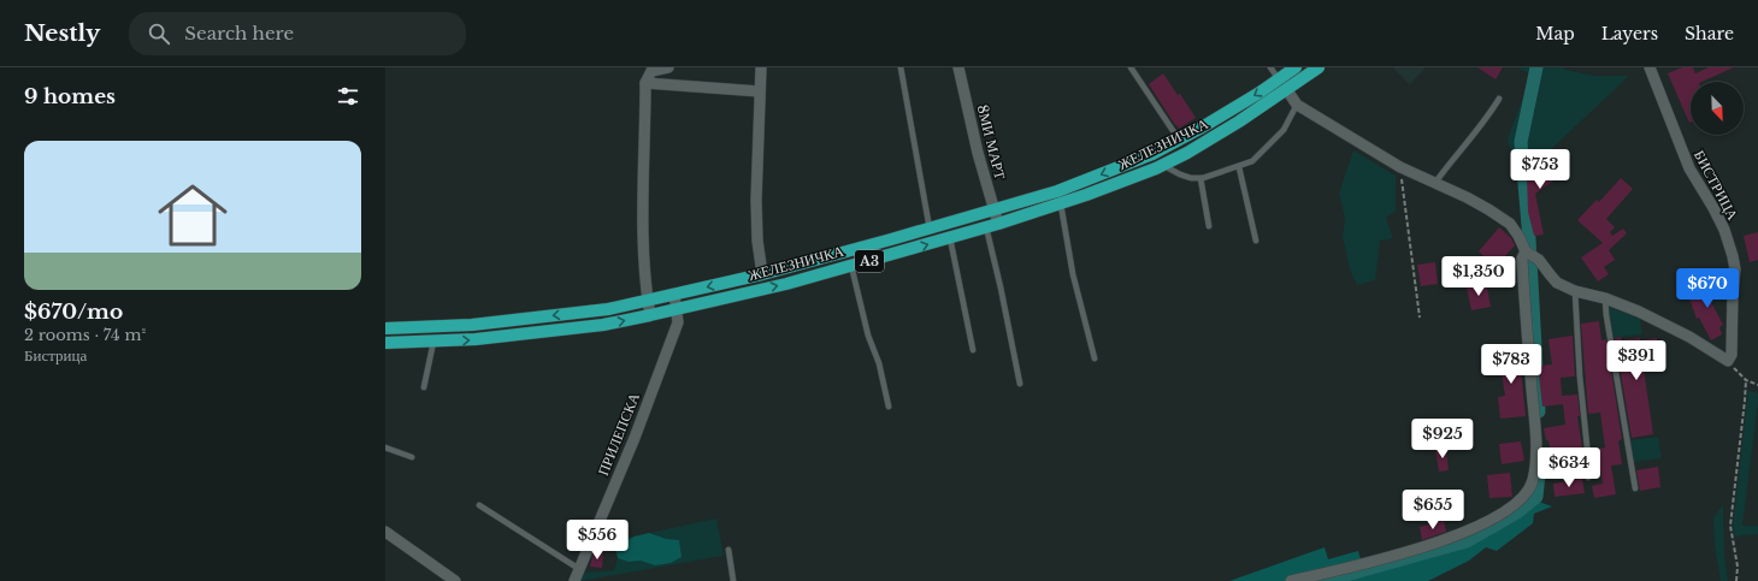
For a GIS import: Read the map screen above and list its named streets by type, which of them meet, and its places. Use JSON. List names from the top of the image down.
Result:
{
  "streets": {
    "main road": ["ЖЕЛЕЗНИЧКА", "A3"],
    "street": ["8МИ МАРТ", "БИСТРИЦА", "ПРИЛЕПСКА"]
  },
  "crossings": [
    ["8МИ МАРТ", "ЖЕЛЕЗНИЧКА"],
    ["ЖЕЛЕЗНИЧКА", "ПРИЛЕПСКА"]
  ],
  "north": "bottom right",
  "page": {
    "header": "Nestly",
    "search": "Search here",
    "nav": ["Map", "Layers", "Share"],
    "heading": "9 homes",
    "list": [
      {
        "name": "$670/mo",
        "note": "2 rooms · 74 m² · Бистрица"
      }
    ],
    "price": [
      "$753",
      "$1,350",
      "$670",
      "$391",
      "$783",
      "$925",
      "$634",
      "$655",
      "$556"
    ]
  }
}
